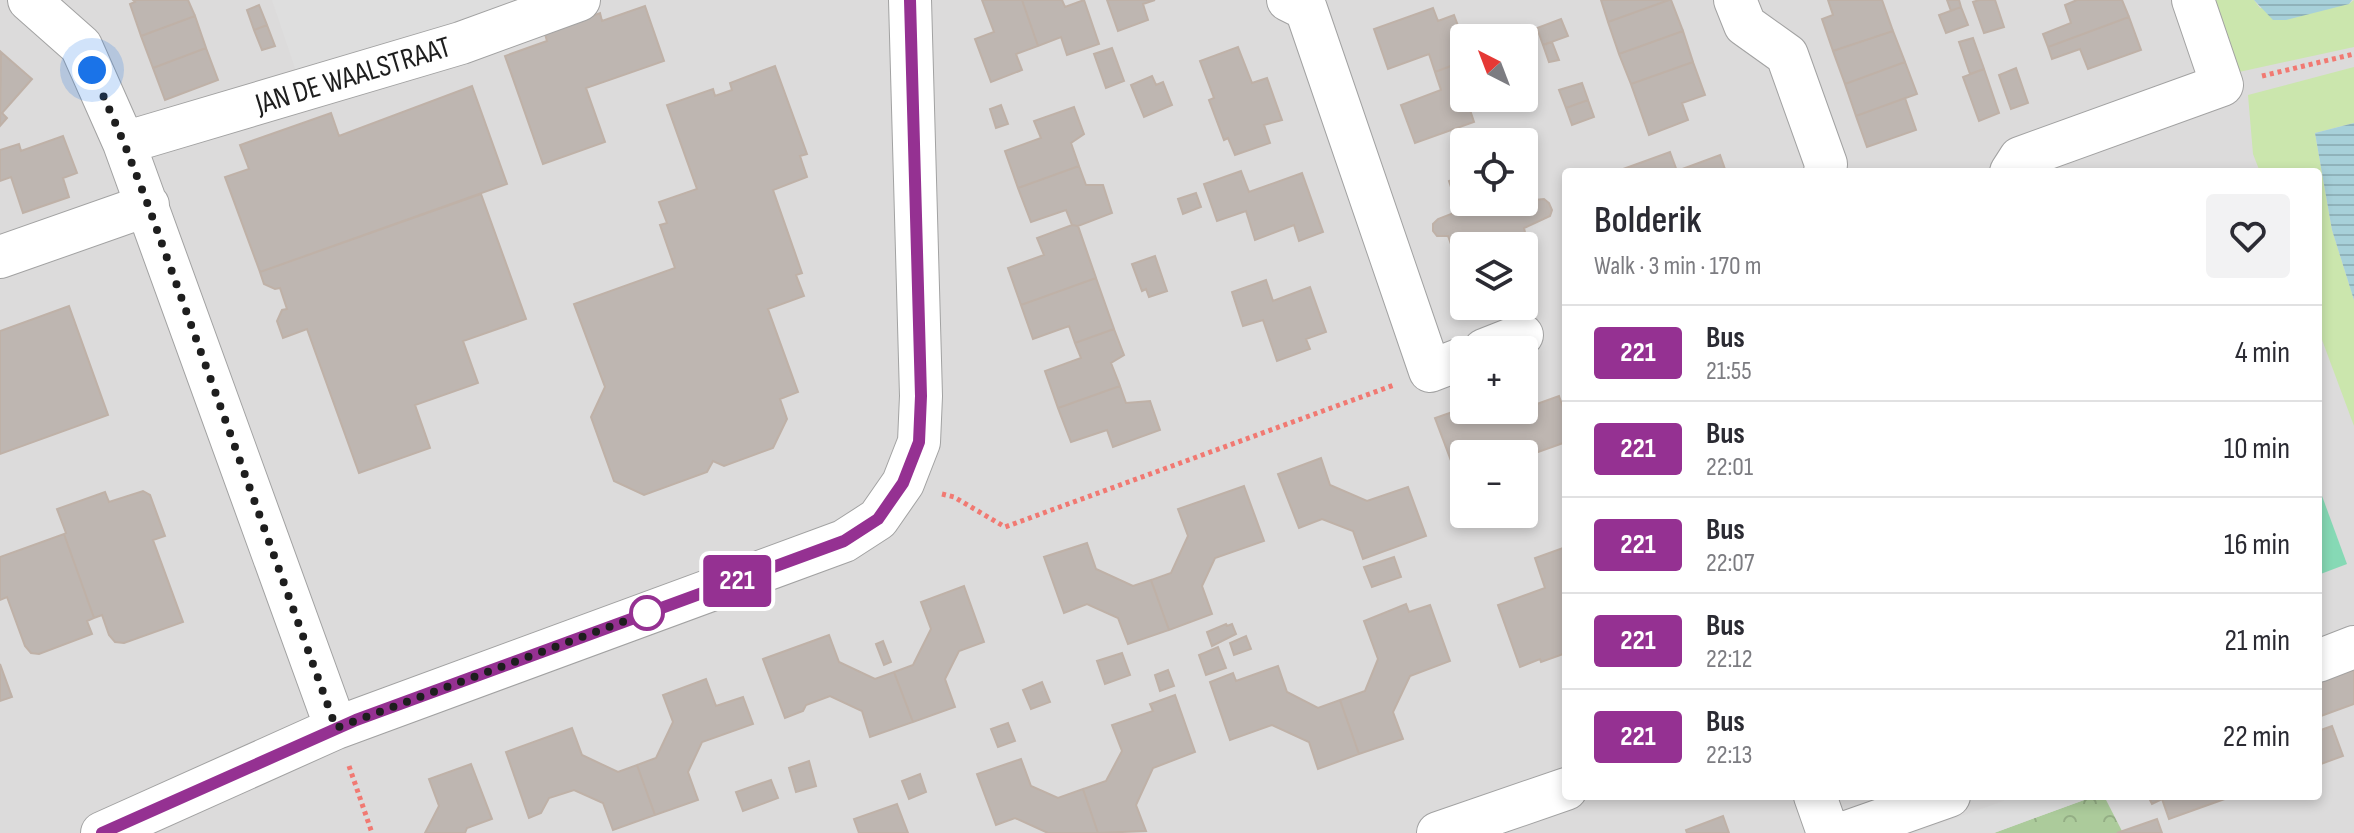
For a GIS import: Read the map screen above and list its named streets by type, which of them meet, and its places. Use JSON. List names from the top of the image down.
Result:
{
  "streets": {
    "street": ["JAN DE WAALSTRAAT"]
  },
  "lines": ["bus line 221"],
  "north": "top left",
  "page": {
    "on_map": "221",
    "map_buttons": ["+", "−"],
    "heading": ["Bolderik", "Walk · 3 min · 170 m"],
    "list": [
      {
        "mark": "221",
        "name": "Bus",
        "note": "21:55",
        "value": "4 min"
      },
      {
        "mark": "221",
        "name": "Bus",
        "note": "22:01",
        "value": "10 min"
      },
      {
        "mark": "221",
        "name": "Bus",
        "note": "22:07",
        "value": "16 min"
      },
      {
        "mark": "221",
        "name": "Bus",
        "note": "22:12",
        "value": "21 min"
      },
      {
        "mark": "221",
        "name": "Bus",
        "note": "22:13",
        "value": "22 min"
      }
    ]
  }
}
